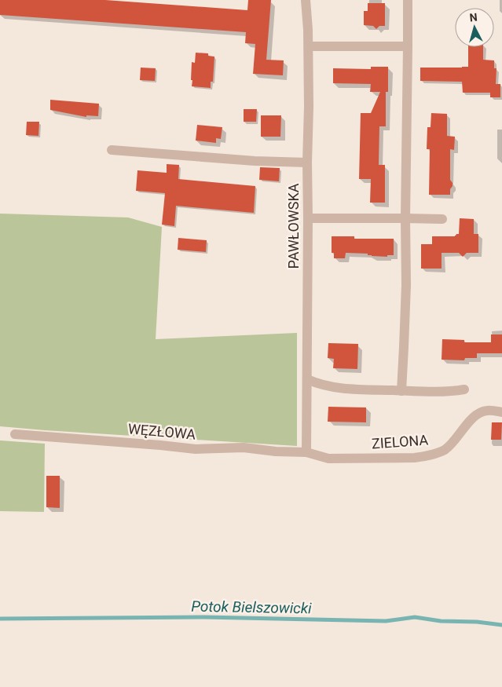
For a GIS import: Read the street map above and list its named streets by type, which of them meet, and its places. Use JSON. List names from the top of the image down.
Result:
{
  "streets": {
    "street": ["PAWŁOWSKA", "WĘZŁOWA", "ZIELONA"]
  },
  "crossings": [
    ["PAWŁOWSKA", "WĘZŁOWA"],
    ["PAWŁOWSKA", "ZIELONA"],
    ["WĘZŁOWA", "ZIELONA"]
  ],
  "water": ["Potok Bielszowicki"],
  "north": "top"
}
